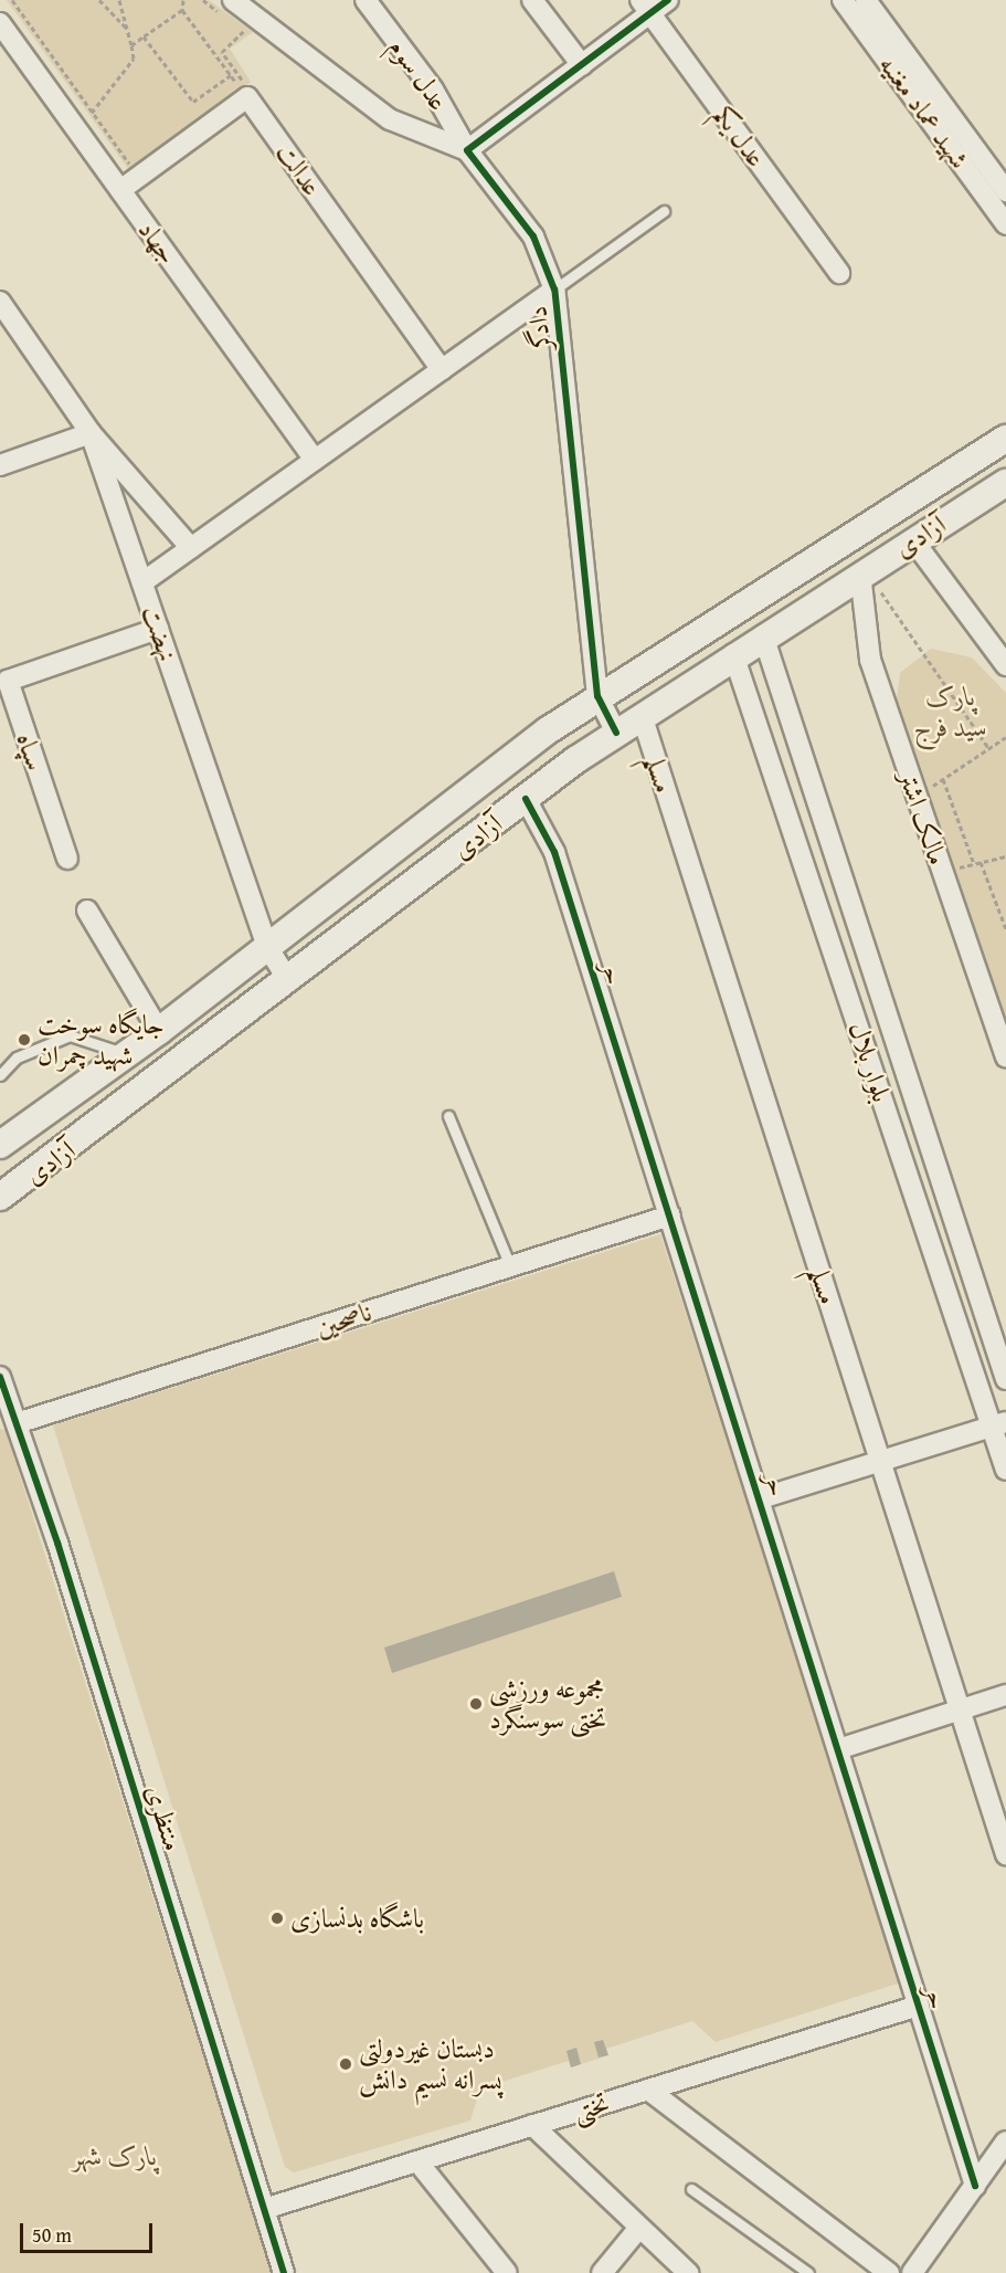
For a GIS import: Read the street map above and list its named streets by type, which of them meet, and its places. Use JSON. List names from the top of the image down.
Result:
{
  "streets": {
    "main road": ["آزادی"],
    "street": [
      "عدل سوم",
      "شهید عماد مغنیه",
      "عدل یکم",
      "عدالت",
      "جهاد",
      "دادگر",
      "نهضت",
      "سپاه",
      "مسلم",
      "مالک اشتر",
      "حر",
      "بلوار بلال",
      "ناصحین",
      "منتظری",
      "تختی"
    ]
  },
  "crossings": [
    ["عدل سوم", "دادگر"],
    ["دادگر", "آزادی"],
    ["آزادی", "نهضت"],
    ["آزادی", "مسلم"],
    ["آزادی", "مالک اشتر"],
    ["آزادی", "حر"],
    ["آزادی", "بلوار بلال"],
    ["نهضت", "سپاه"],
    ["حر", "ناصحین"],
    ["حر", "تختی"],
    ["ناصحین", "منتظری"],
    ["منتظری", "تختی"]
  ],
  "parks": ["پارک سید فرج", "پارک شهر"],
  "places": [
    "جایگاه سوخت شهید چمران",
    "مجموعه ورزشی تختی سوسنگرد",
    "باشگاه بدنسازی",
    "دبستان غیردولتی پسرانه نسیم دانش"
  ],
  "scale_bar": "50 m"
}
